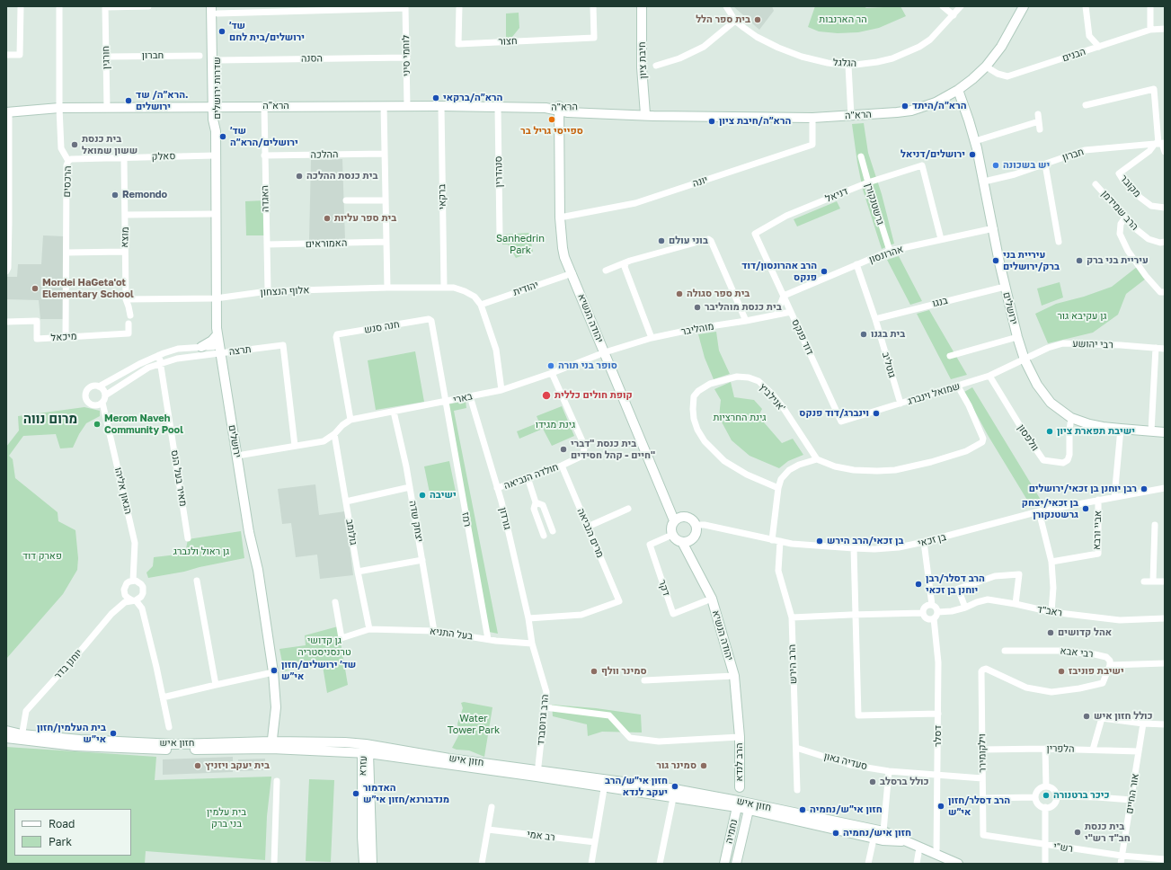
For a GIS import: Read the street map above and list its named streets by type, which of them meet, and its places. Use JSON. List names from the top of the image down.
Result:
{
  "streets": {
    "street": [
      "חצור",
      "הבנים",
      "חברון",
      "לוחמי סיני",
      "חורגין",
      "הסנה",
      "חיבת ציון",
      "הגלגל",
      "שדרות ירושלים",
      "הרא\"ה",
      "ההלכה",
      "סאלק",
      "סנהדרין",
      "הרכסים",
      "יונה",
      "מקובר",
      "דניאל",
      "ברקאי",
      "האגדה",
      "גרשטנקורן",
      "הרב שמידמן",
      "מוצא",
      "האמוראים",
      "אהרונסון",
      "יהודית",
      "אלוף הנצחון",
      "בנגו",
      "ירושלים",
      "יהודה הנשיא",
      "חנה סנש",
      "מוהליבר",
      "מיכאל",
      "דוד פנקס",
      "רבי יהושע",
      "תרצה",
      "גוטליב",
      "שמואל וינברג",
      "אנילביץ'",
      "בארי",
      "וולפסון",
      "חולדה הנביאה",
      "מאיר בעל הנס",
      "הגאון אליהו",
      "גורדון",
      "רמז",
      "יצחק שדה",
      "אביי ורבא",
      "גולומב",
      "מרים הנביאה",
      "בן זכאי",
      "דקר",
      "ראב\"ד",
      "בעל התניא",
      "רבי אבא",
      "יוחנן בדר",
      "הרב הירש",
      "הרב גרוסברד",
      "דסלר",
      "חזון איש",
      "הלפרין",
      "וילקומירר",
      "סעדיה גאון",
      "הרב לנדא",
      "עזרא",
      "אור החיים",
      "נחמיה",
      "רב אמי",
      "רש\"י"
    ]
  },
  "crossings": [
    ["הבנים", "הרא\"ה"],
    ["חברון", "חורגין"],
    ["חברון", "מקובר"],
    ["חברון", "ירושלים"],
    ["לוחמי סיני", "הסנה"],
    ["לוחמי סיני", "הרא\"ה"],
    ["חורגין", "הרא\"ה"],
    ["הסנה", "שדרות ירושלים"],
    ["חיבת ציון", "הרא\"ה"],
    ["שדרות ירושלים", "הרא\"ה"],
    ["שדרות ירושלים", "ירושלים"],
    ["הרא\"ה", "סנהדרין"],
    ["הרא\"ה", "הרכסים"],
    ["הרא\"ה", "יונה"],
    ["הרא\"ה", "ברקאי"],
    ["הרא\"ה", "האגדה"],
    ["הרא\"ה", "ירושלים"],
    ["הרא\"ה", "יהודה הנשיא"],
    ["ההלכה", "האגדה"],
    ["סאלק", "הרכסים"],
    ["סאלק", "מוצא"],
    ["סאלק", "ירושלים"],
    ["הרכסים", "מיכאל"],
    ["יונה", "יהודה הנשיא"],
    ["דניאל", "גרשטנקורן"],
    ["דניאל", "אהרונסון"],
    ["דניאל", "דוד פנקס"],
    ["ברקאי", "אלוף הנצחון"],
    ["האגדה", "האמוראים"],
    ["האגדה", "אלוף הנצחון"],
    ["גרשטנקורן", "אהרונסון"],
    ["מוצא", "אלוף הנצחון"],
    ["אהרונסון", "ירושלים"],
    ["אהרונסון", "דוד פנקס"],
    ["אהרונסון", "גוטליב"],
    ["יהודית", "אלוף הנצחון"],
    ["יהודית", "יהודה הנשיא"],
    ["אלוף הנצחון", "ירושלים"],
    ["בנגו", "ירושלים"],
    ["בנגו", "גוטליב"],
    ["ירושלים", "רבי יהושע"],
    ["ירושלים", "תרצה"],
    ["ירושלים", "שמואל וינברג"],
    ["ירושלים", "וולפסון"],
    ["ירושלים", "חזון איש"],
    ["יהודה הנשיא", "מוהליבר"],
    ["יהודה הנשיא", "בארי"],
    ["יהודה הנשיא", "בן זכאי"],
    ["יהודה הנשיא", "דקר"],
    ["יהודה הנשיא", "הרב לנדא"],
    ["חנה סנש", "בארי"],
    ["חנה סנש", "רמז"],
    ["מוהליבר", "דוד פנקס"],
    ["מוהליבר", "בארי"],
    ["דוד פנקס", "שמואל וינברג"],
    ["רבי יהושע", "שמואל וינברג"],
    ["תרצה", "בארי"],
    ["תרצה", "מאיר בעל הנס"],
    ["תרצה", "הגאון אליהו"],
    ["גוטליב", "שמואל וינברג"],
    ["שמואל וינברג", "וולפסון"],
    ["בארי", "חולדה הנביאה"],
    ["בארי", "גורדון"],
    ["בארי", "רמז"],
    ["בארי", "יצחק שדה"],
    ["בארי", "גולומב"],
    ["חולדה הנביאה", "גורדון"],
    ["חולדה הנביאה", "מרים הנביאה"],
    ["הגאון אליהו", "יוחנן בדר"],
    ["גורדון", "מרים הנביאה"],
    ["גורדון", "בעל התניא"],
    ["גורדון", "הרב גרוסברד"],
    ["רמז", "בעל התניא"],
    ["יצחק שדה", "בעל התניא"],
    ["אביי ורבא", "בן זכאי"],
    ["גולומב", "בעל התניא"],
    ["בן זכאי", "דקר"],
    ["בן זכאי", "הרב הירש"],
    ["ראב\"ד", "דסלר"],
    ["בעל התניא", "הרב גרוסברד"],
    ["רבי אבא", "וילקומירר"],
    ["יוחנן בדר", "חזון איש"],
    ["הרב הירש", "סעדיה גאון"],
    ["הרב גרוסברד", "חזון איש"],
    ["דסלר", "חזון איש"],
    ["דסלר", "סעדיה גאון"],
    ["חזון איש", "עזרא"],
    ["חזון איש", "נחמיה"],
    ["הלפרין", "וילקומירר"],
    ["הלפרין", "אור החיים"],
    ["וילקומירר", "סעדיה גאון"],
    ["וילקומירר", "רש\"י"],
    ["אור החיים", "רש\"י"]
  ],
  "districts": ["מרום נווה"],
  "parks": [
    "הר הארנבות",
    "Sanhedrin Park",
    "גן עקיבא גור",
    "גינת החרציות",
    "גינת מגידו",
    "גן ראול ולנברג",
    "פארק דוד",
    "גן קדושי טרנסניסטריה",
    "Water Tower Park",
    "בית עלמין בני ברק"
  ],
  "places": [
    "בית ספר הלל",
    "שד׳ ירושלים/בית לחם",
    "הרא״ה/ברקאי",
    "הרא״ה/ שד. ירושלים",
    "הרא״ה/היתד",
    "ספייסי גריל בר",
    "הרא״ה/חיבת ציון",
    "שד׳ ירושלים/הרא״ה",
    "בית כנסת ששון שמואל",
    "ירושלים/דניאל",
    "יש בשכונה",
    "בית כנסת ההלכה",
    "Remondo",
    "בית ספר עליות",
    "בוני עולם",
    "עיריית בני ברק/ירושלים",
    "עיריית בני ברק",
    "הרב אהרונסון/דוד פנקס",
    "Mordei HaGeta'ot Elementary School",
    "בית ספר סגולה",
    "בית כנסת מוהליבר",
    "בית בגנו",
    "סופר בני תורה",
    "קופת חולים כללית",
    "וינברג/דוד פנקס",
    "Merom Naveh Community Pool",
    "ישיבת תפארת ציון",
    "בית כנסת \"דברי חיים - קהל חסידים\"",
    "רבן יוחנן בן זכאי/ירושלים",
    "ישיבה",
    "בן זכאי/יצחק גרשטנקורן",
    "בן זכאי/הרב הירש",
    "הרב דסלר/רבן יוחנן בן זכאי",
    "אהל קדושים",
    "שד׳ ירושלים/חזון אי״ש",
    "סמינר וולף",
    "ישיבת פוניבז",
    "כולל חזון איש",
    "בית העלמין/חזון אי״ש",
    "בית יעקב ויזניץ",
    "סמינר גור",
    "כולל ברסלב",
    "חזון אי״ש/הרב יעקב לנדא",
    "האדמור מנדבורנא/חזון אי״ש",
    "כיכר ברטנורה",
    "הרב דסלר/חזון אי״ש",
    "חזון אי״ש/נחמיה",
    "בית כנסת חב\"ד רש\"י",
    "חזון איש/נחמיה"
  ],
  "legend": ["Road", "Park"]
}
